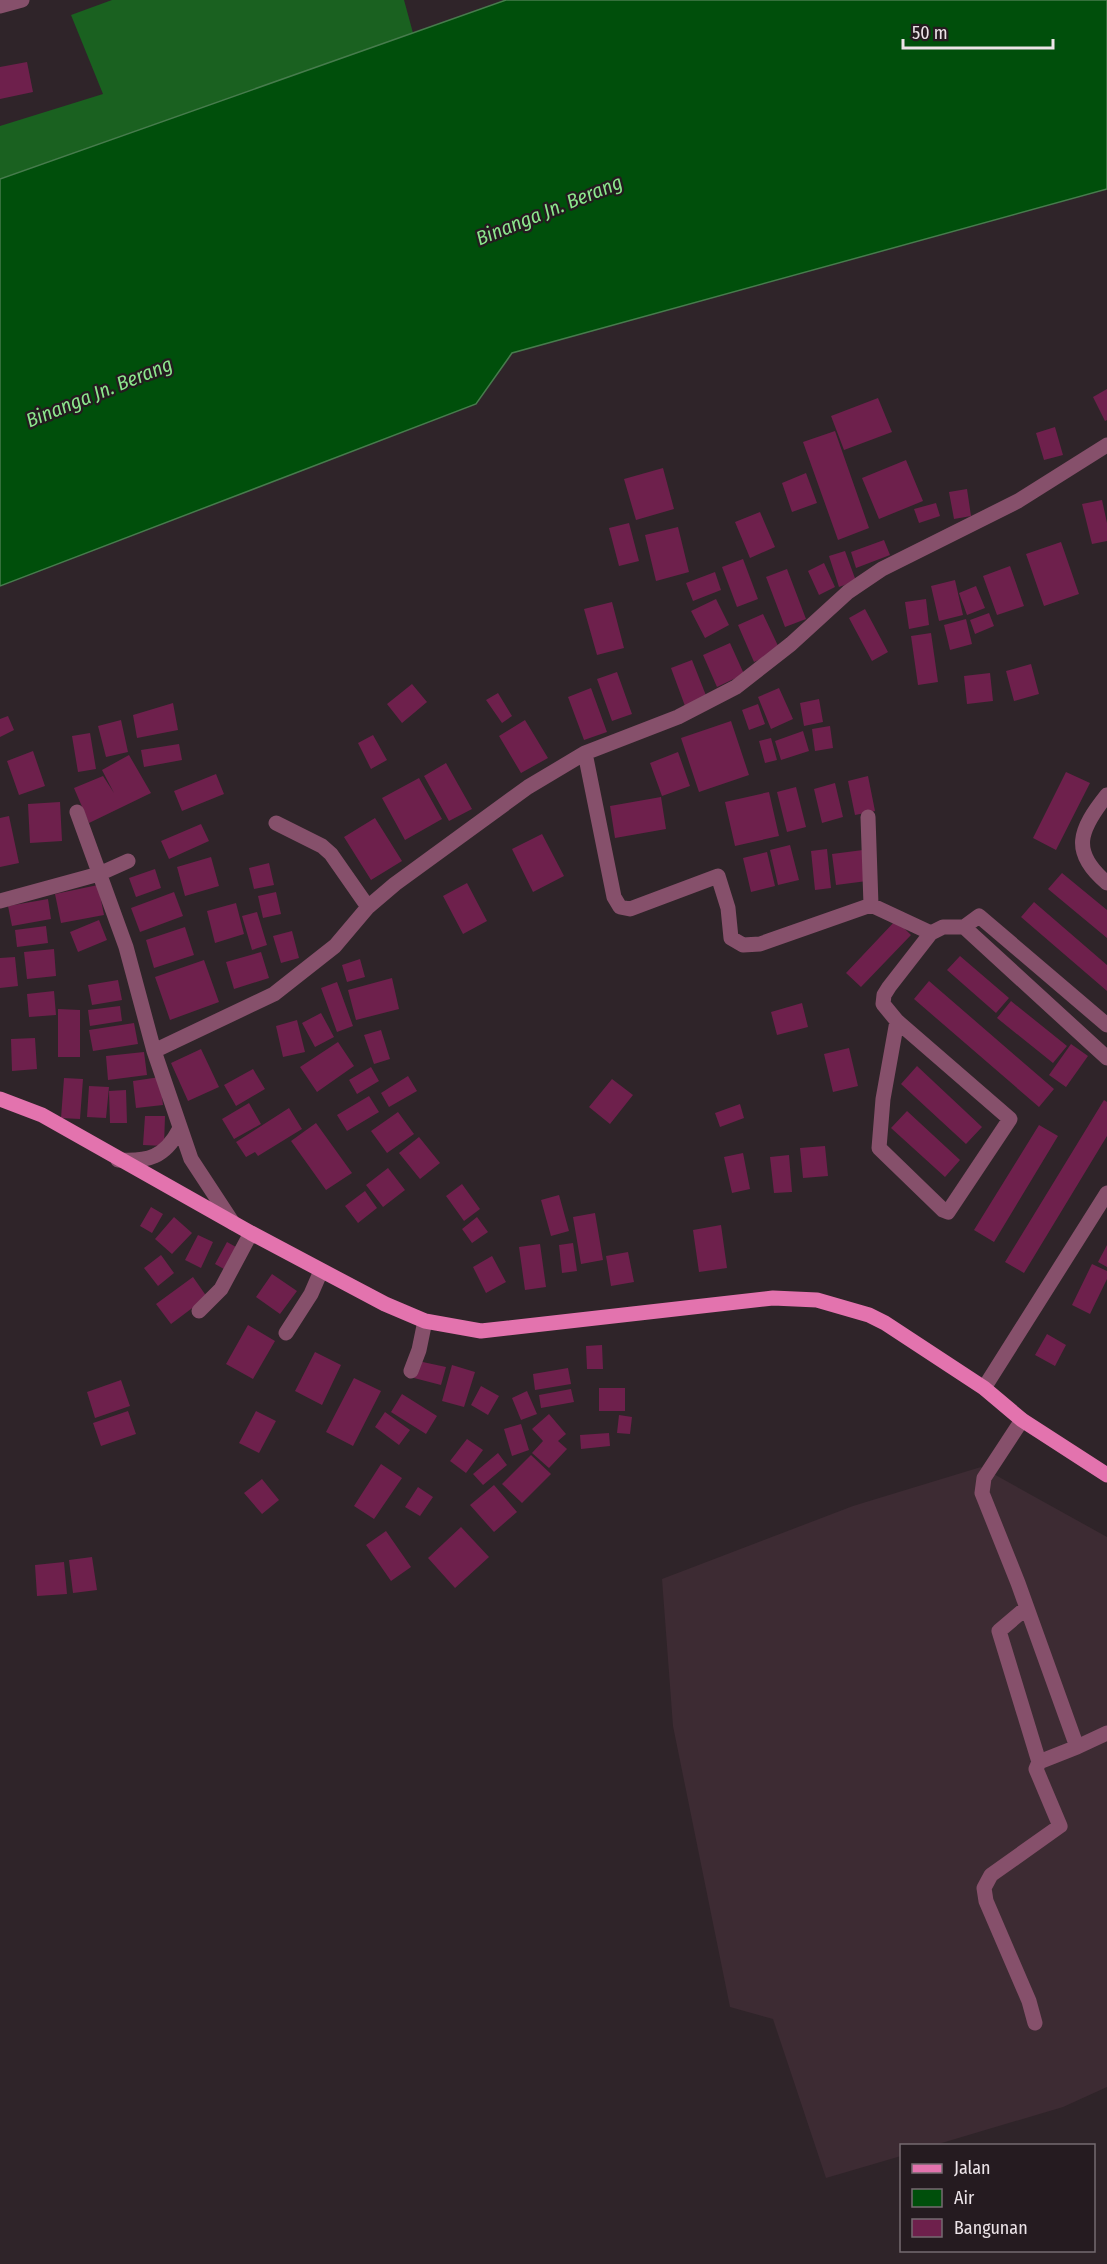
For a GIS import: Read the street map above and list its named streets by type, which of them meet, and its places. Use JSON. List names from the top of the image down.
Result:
{
  "water": ["Binanga Jn. Berang"],
  "legend": ["Jalan", "Air", "Bangunan"],
  "scale_bar": "50 m"
}
